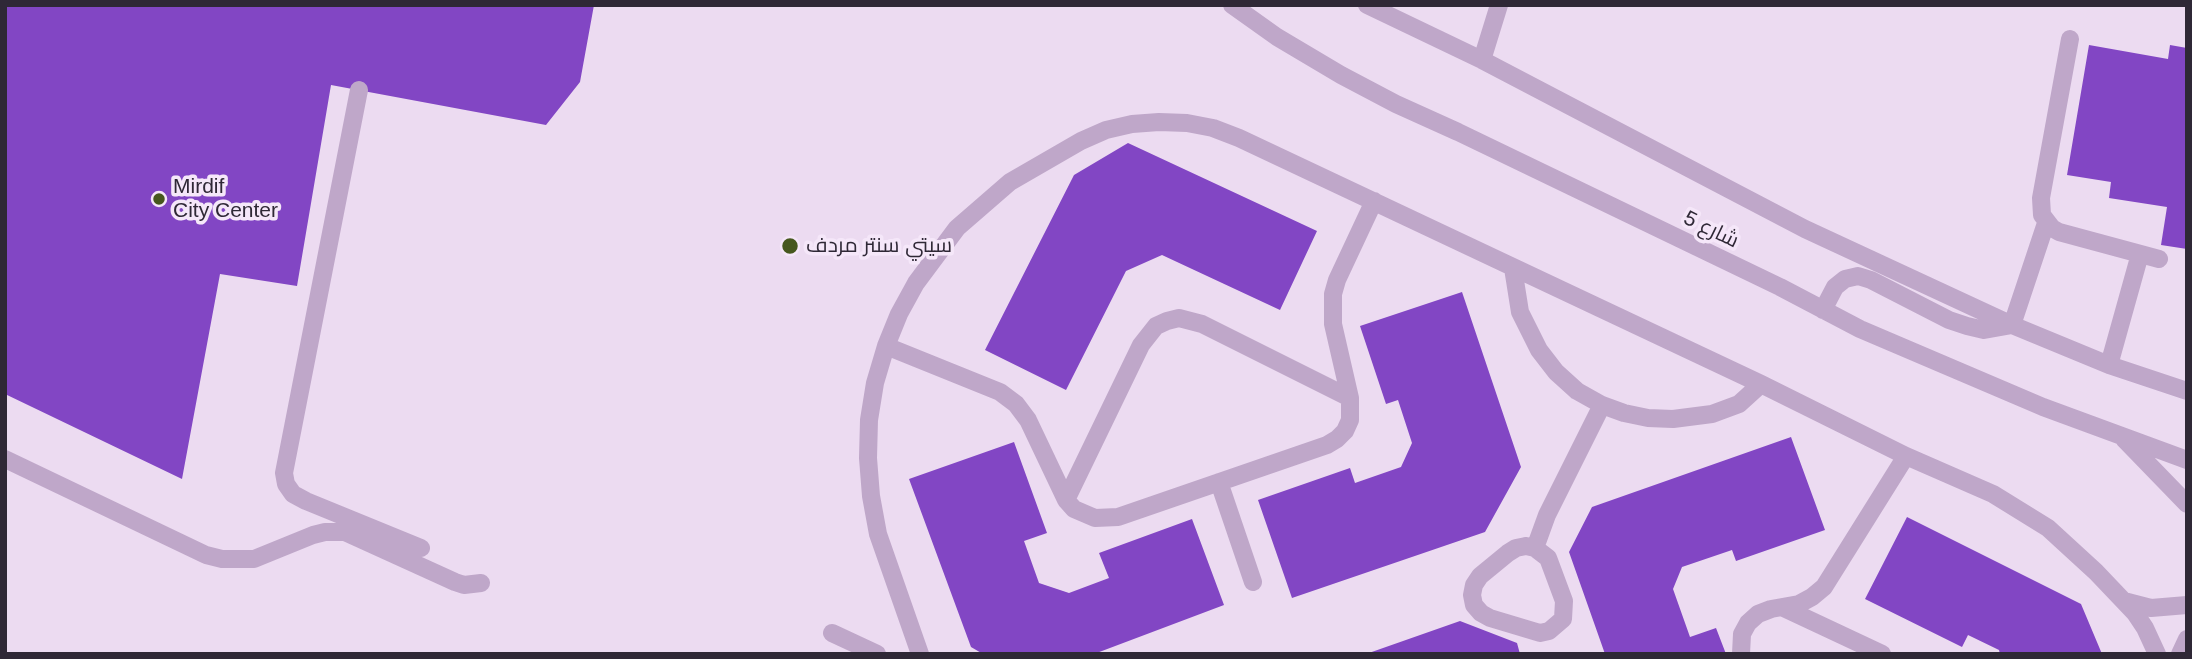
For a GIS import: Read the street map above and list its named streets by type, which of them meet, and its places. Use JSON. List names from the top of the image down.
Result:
{
  "streets": {
    "street": ["شارع 5"]
  },
  "places": ["Mirdif City Center", "سيتي سنتر مردف"]
}
